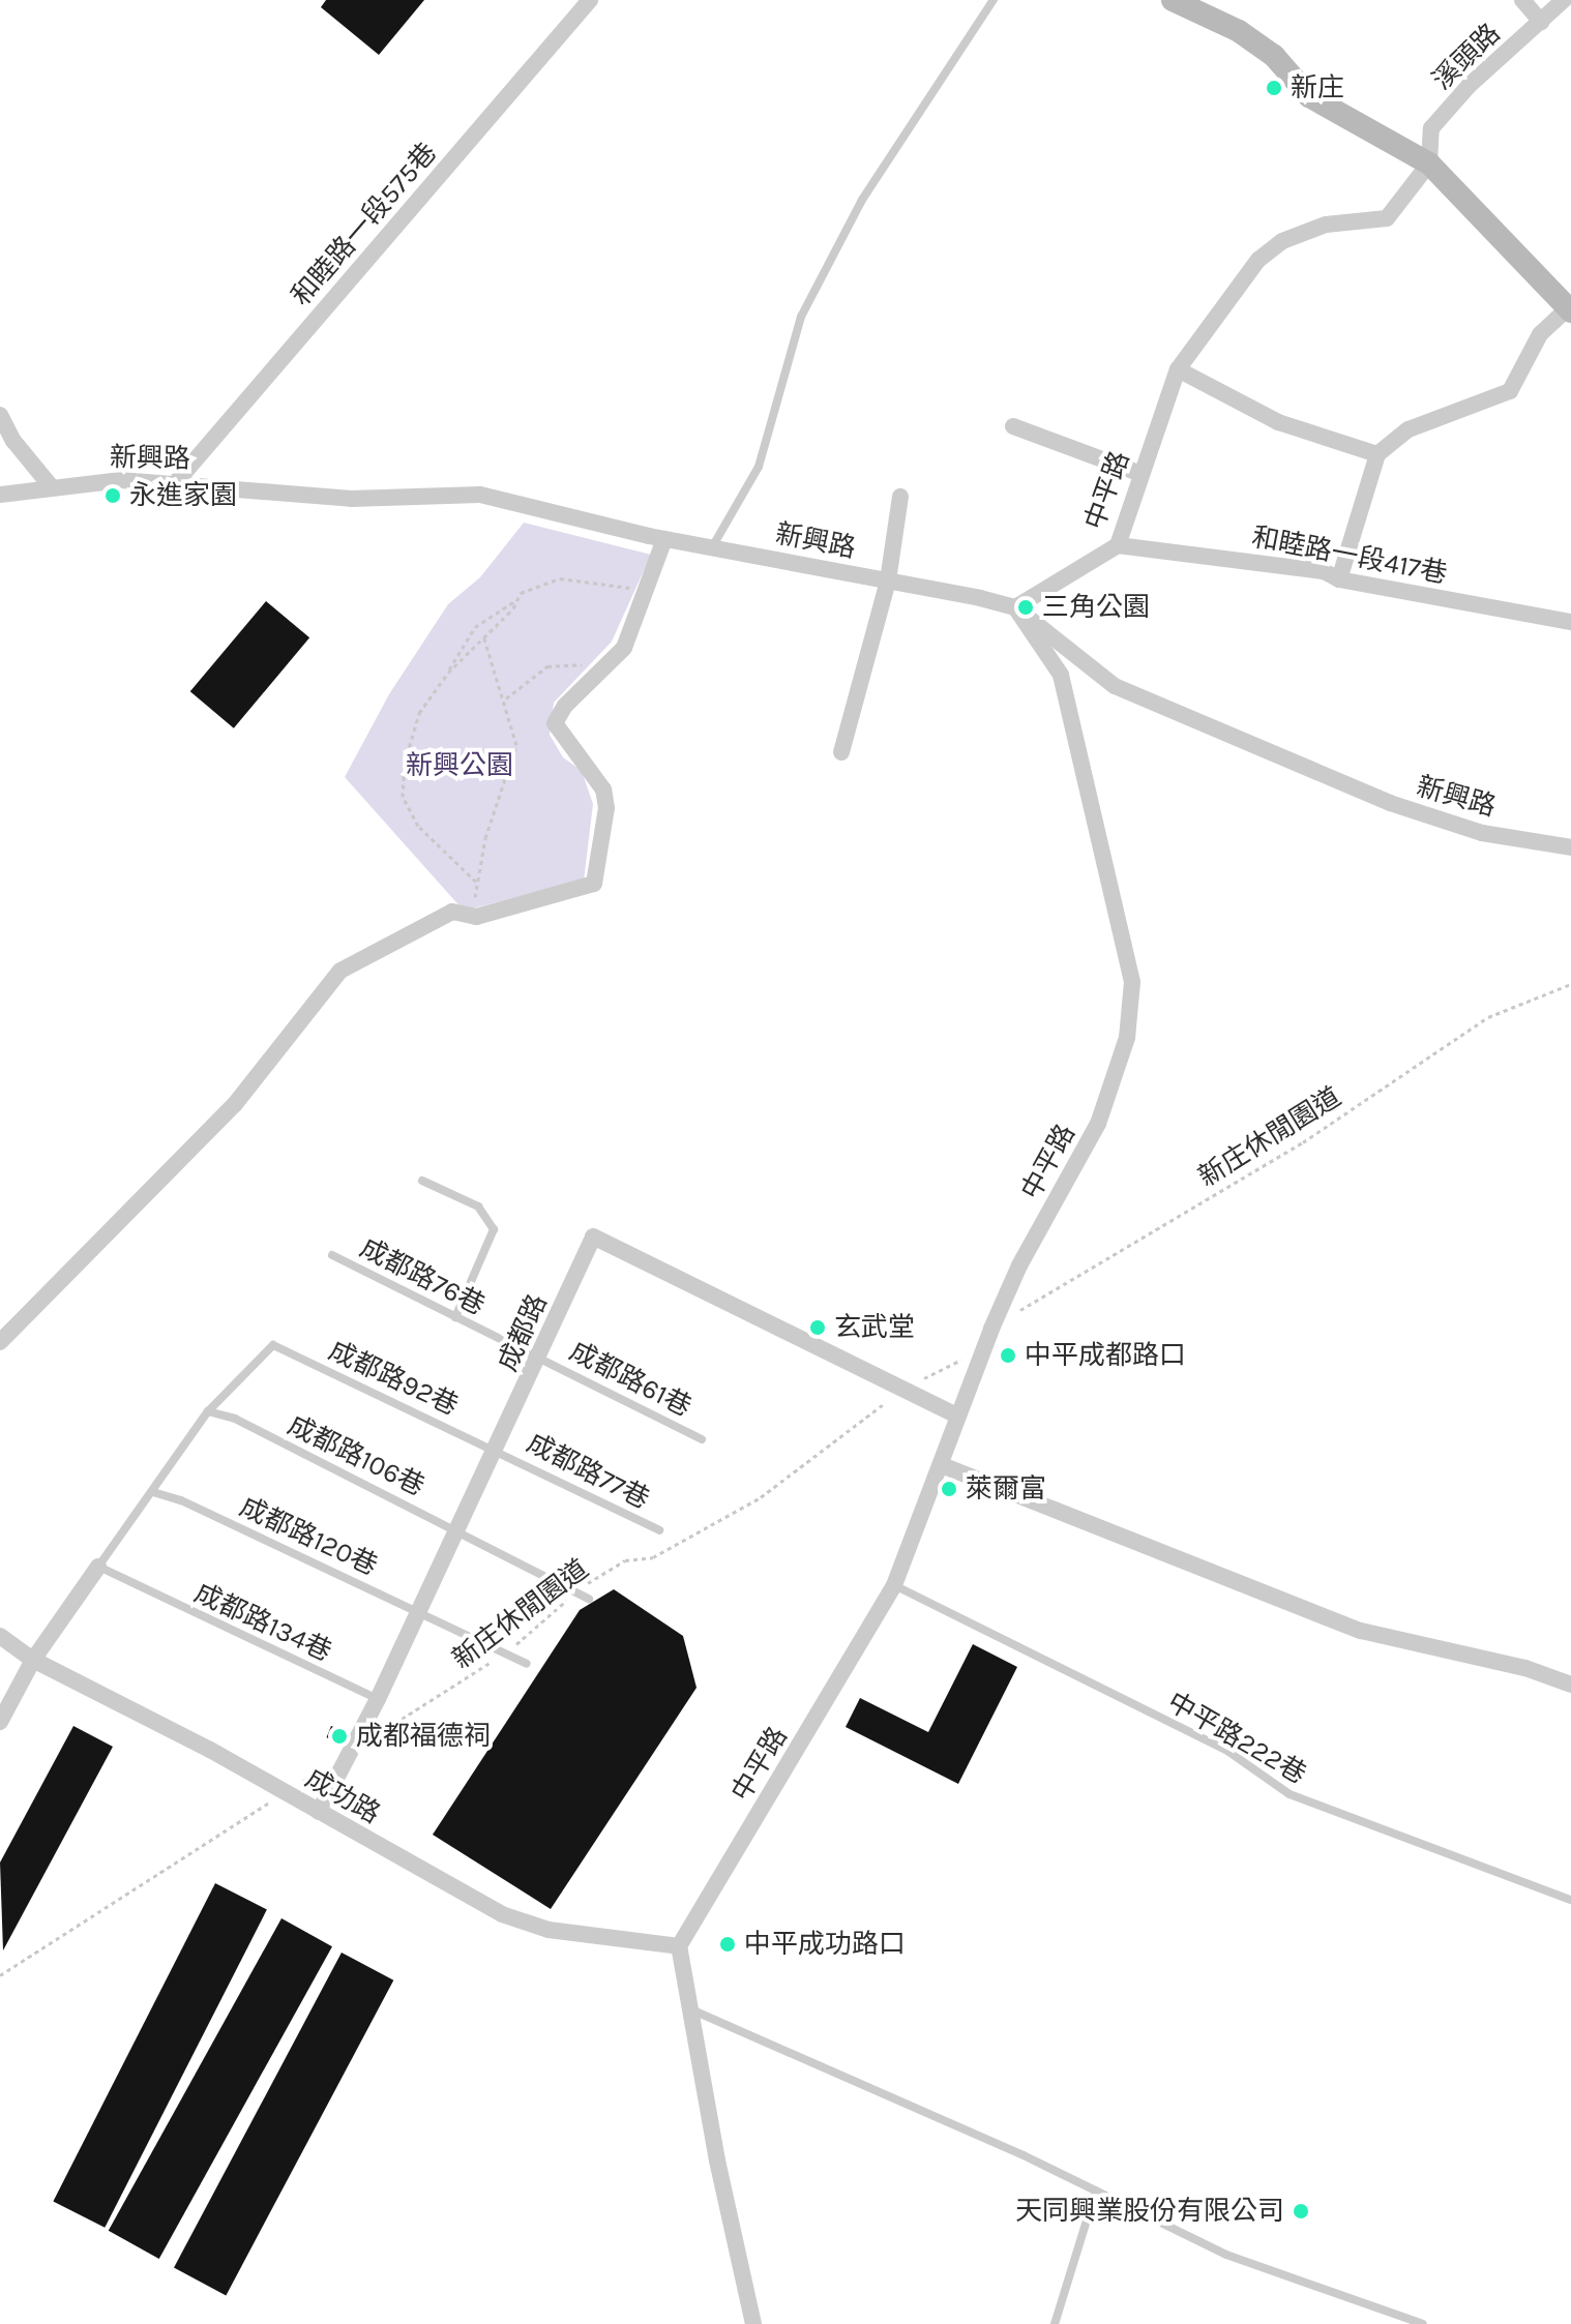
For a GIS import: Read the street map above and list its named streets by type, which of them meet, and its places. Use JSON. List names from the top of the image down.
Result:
{
  "streets": {
    "street": [
      "溪頭路",
      "和睦路一段575巷",
      "新興路",
      "中平路",
      "和睦路一段417巷",
      "成都路",
      "成功路"
    ],
    "lane": [
      "成都路76巷",
      "成都路92巷",
      "成都路61巷",
      "成都路106巷",
      "成都路77巷",
      "成都路120巷",
      "成都路134巷",
      "中平路222巷"
    ],
    "path": ["新庄休閒園道"]
  },
  "crossings": [
    ["溪頭路", "中平路"],
    ["和睦路一段575巷", "新興路"],
    ["新興路", "中平路"],
    ["中平路", "和睦路一段417巷"],
    ["中平路", "新庄休閒園道"],
    ["中平路", "成都路"],
    ["中平路", "中平路222巷"],
    ["中平路", "成功路"],
    ["新庄休閒園道", "成都路"],
    ["新庄休閒園道", "成都路106巷"],
    ["新庄休閒園道", "成都路120巷"],
    ["新庄休閒園道", "成功路"],
    ["成都路76巷", "成都路"],
    ["成都路76巷", "成都路61巷"],
    ["成都路", "成都路92巷"],
    ["成都路", "成都路61巷"],
    ["成都路", "成都路106巷"],
    ["成都路", "成都路77巷"],
    ["成都路", "成都路120巷"],
    ["成都路", "成都路134巷"],
    ["成都路", "成功路"],
    ["成都路92巷", "成都路106巷"],
    ["成都路92巷", "成都路77巷"]
  ],
  "parks": ["新興公園"],
  "places": [
    "新庄",
    "永進家園",
    "三角公園",
    "玄武堂",
    "中平成都路口",
    "萊爾富",
    "成都福德祠",
    "中平成功路口",
    "天同興業股份有限公司"
  ]
}
